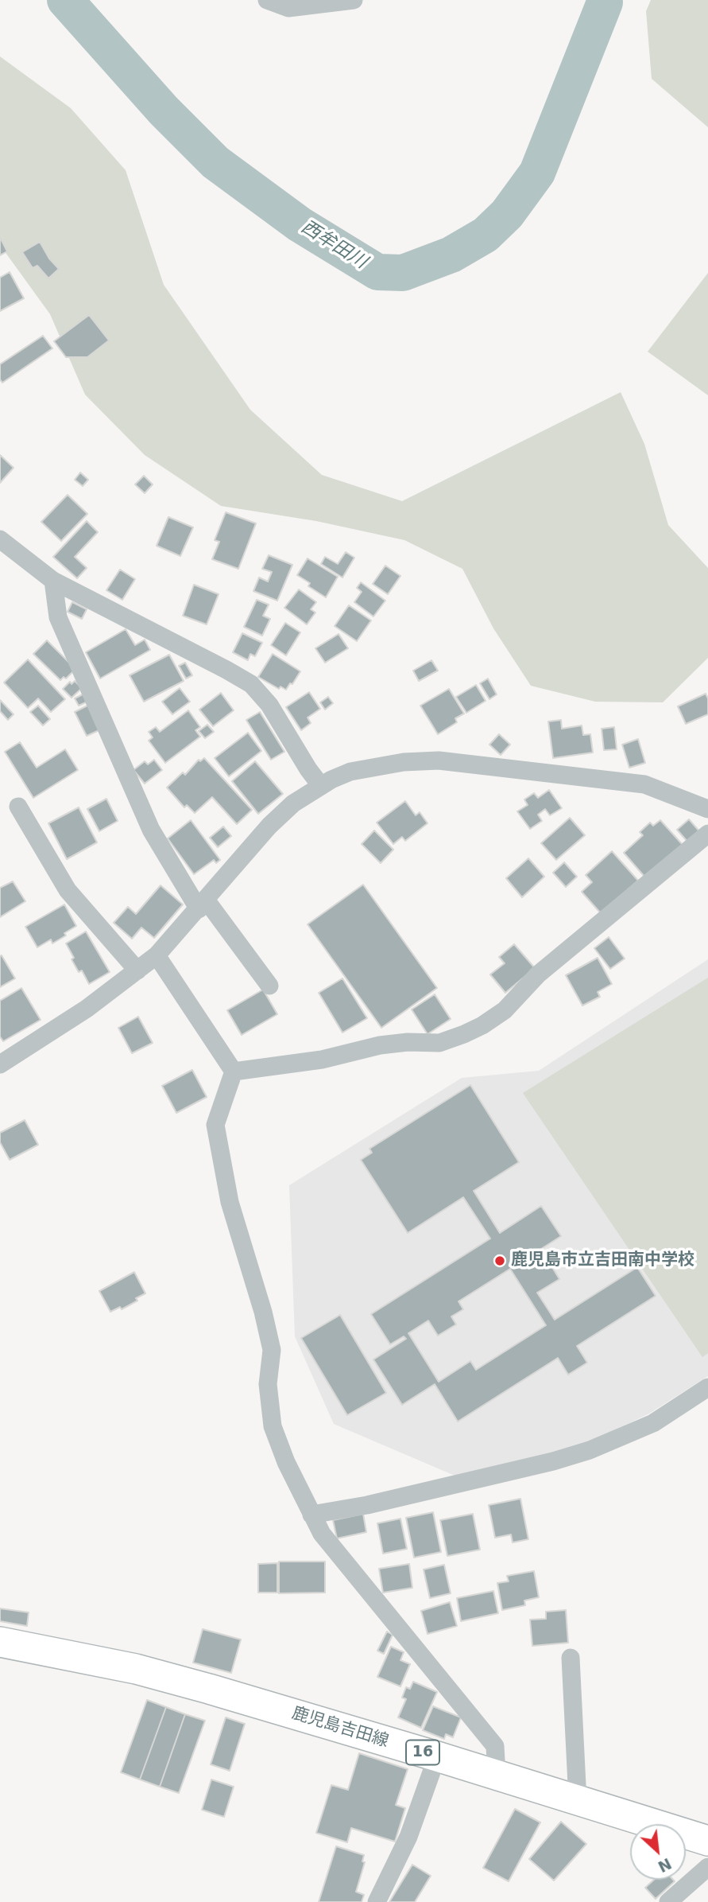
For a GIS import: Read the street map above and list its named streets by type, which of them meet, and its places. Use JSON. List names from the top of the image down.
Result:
{
  "streets": {
    "main road": ["鹿児島吉田線", "16"]
  },
  "water": ["西牟田川"],
  "places": ["鹿児島市立吉田南中学校"],
  "north": "bottom right"
}
